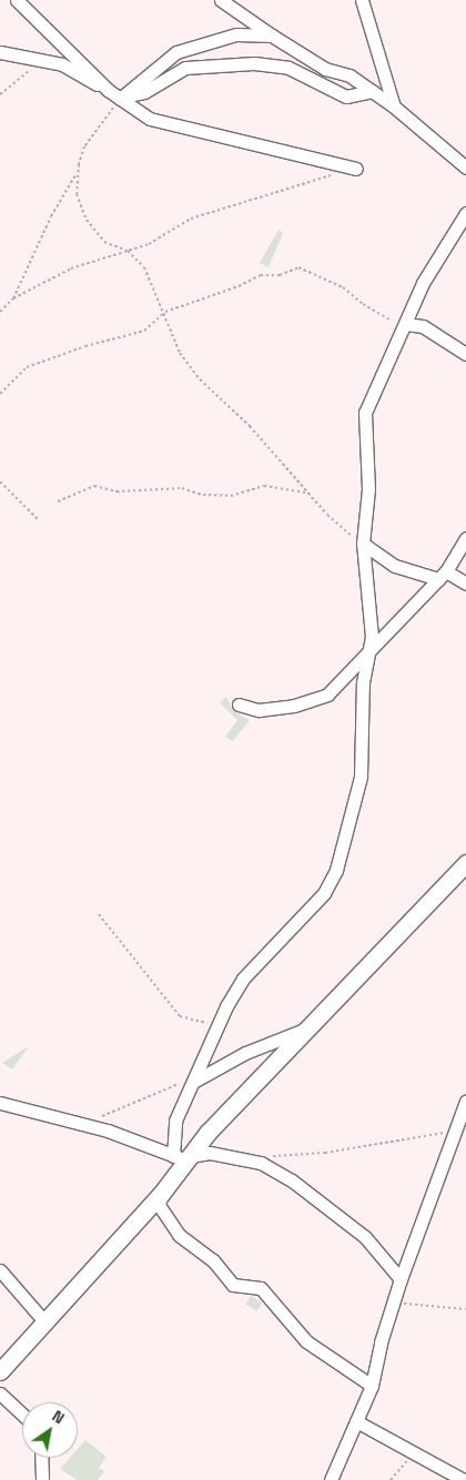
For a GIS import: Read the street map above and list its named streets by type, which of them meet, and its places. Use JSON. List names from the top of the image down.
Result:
{
  "north": "top right"
}
